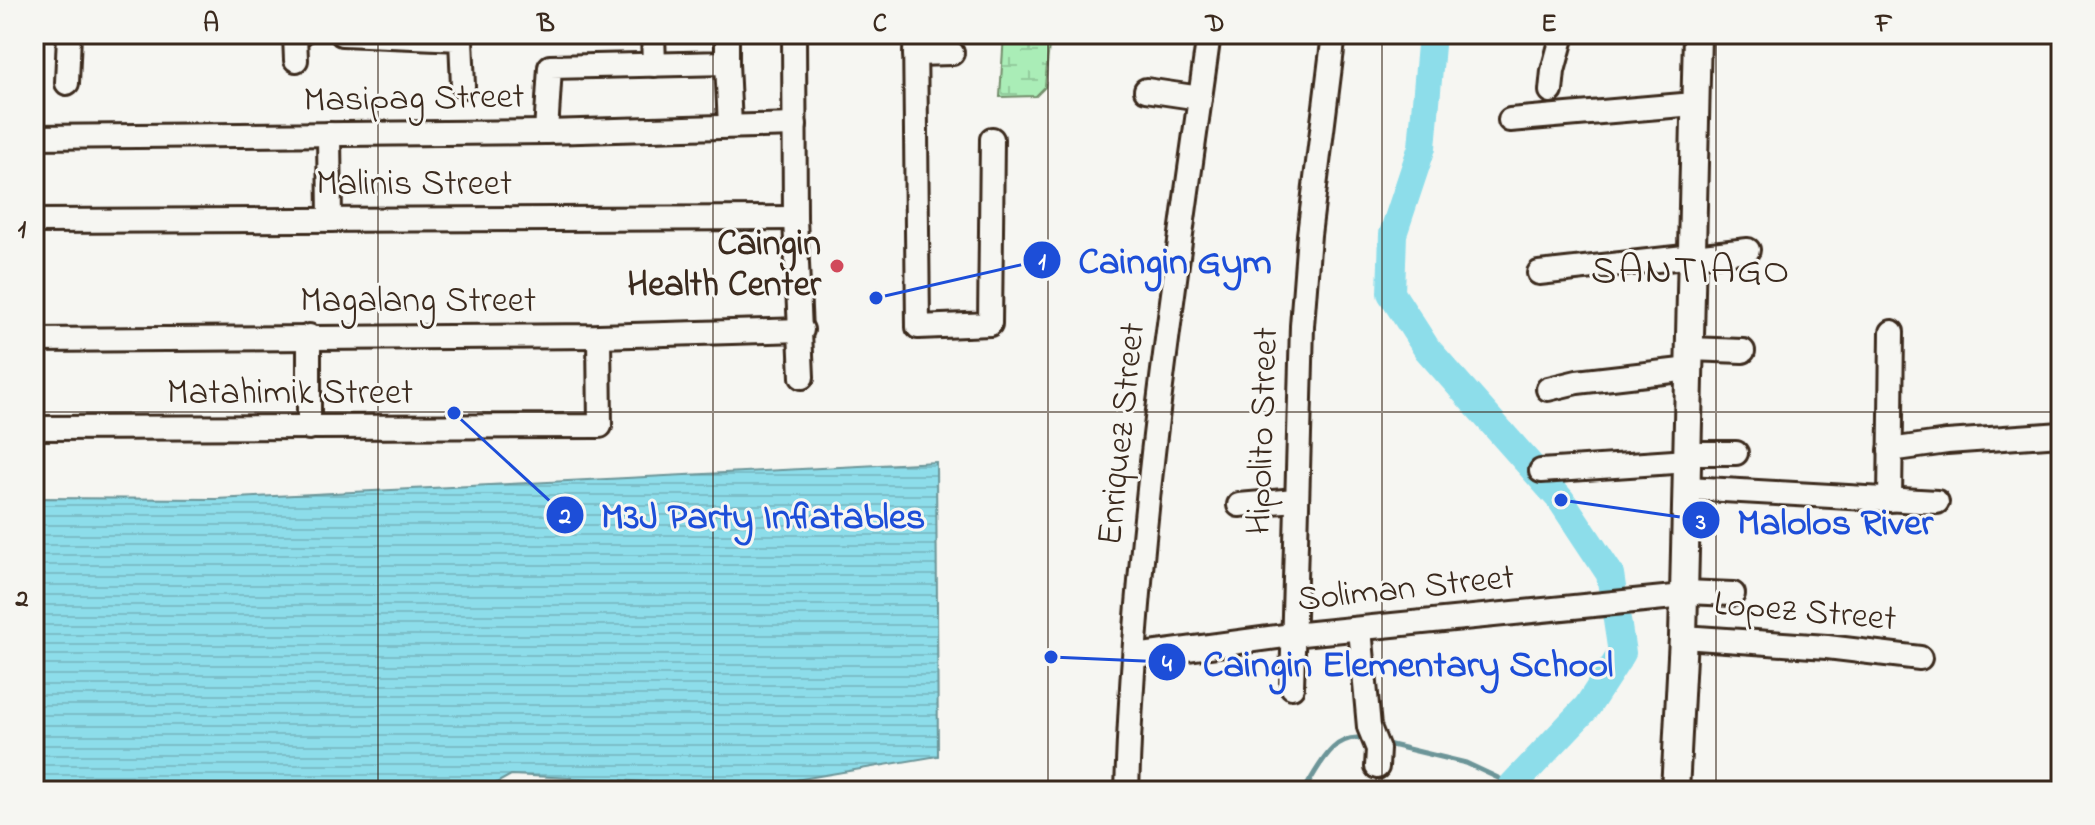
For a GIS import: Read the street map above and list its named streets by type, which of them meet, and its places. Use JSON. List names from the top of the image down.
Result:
{
  "streets": {
    "street": [
      "Masipag Street",
      "Malinis Street",
      "Magalang Street",
      "Matahimik Street",
      "Hipolito Street",
      "Enriquez Street",
      "Soliman Street",
      "Lopez Street"
    ]
  },
  "crossings": [
    ["Magalang Street", "Matahimik Street"],
    ["Hipolito Street", "Soliman Street"],
    ["Enriquez Street", "Soliman Street"]
  ],
  "districts": ["SANTIAGO"],
  "places": [
    "Caingin Health Center",
    "Caingin Gym",
    "M3J Party Inflatables",
    "Malolos River",
    "Caingin Elementary School"
  ],
  "grid": {
    "columns": [
      "A",
      "B",
      "C",
      "D",
      "E",
      "F"
    ],
    "rows": ["1", "2"]
  }
}
